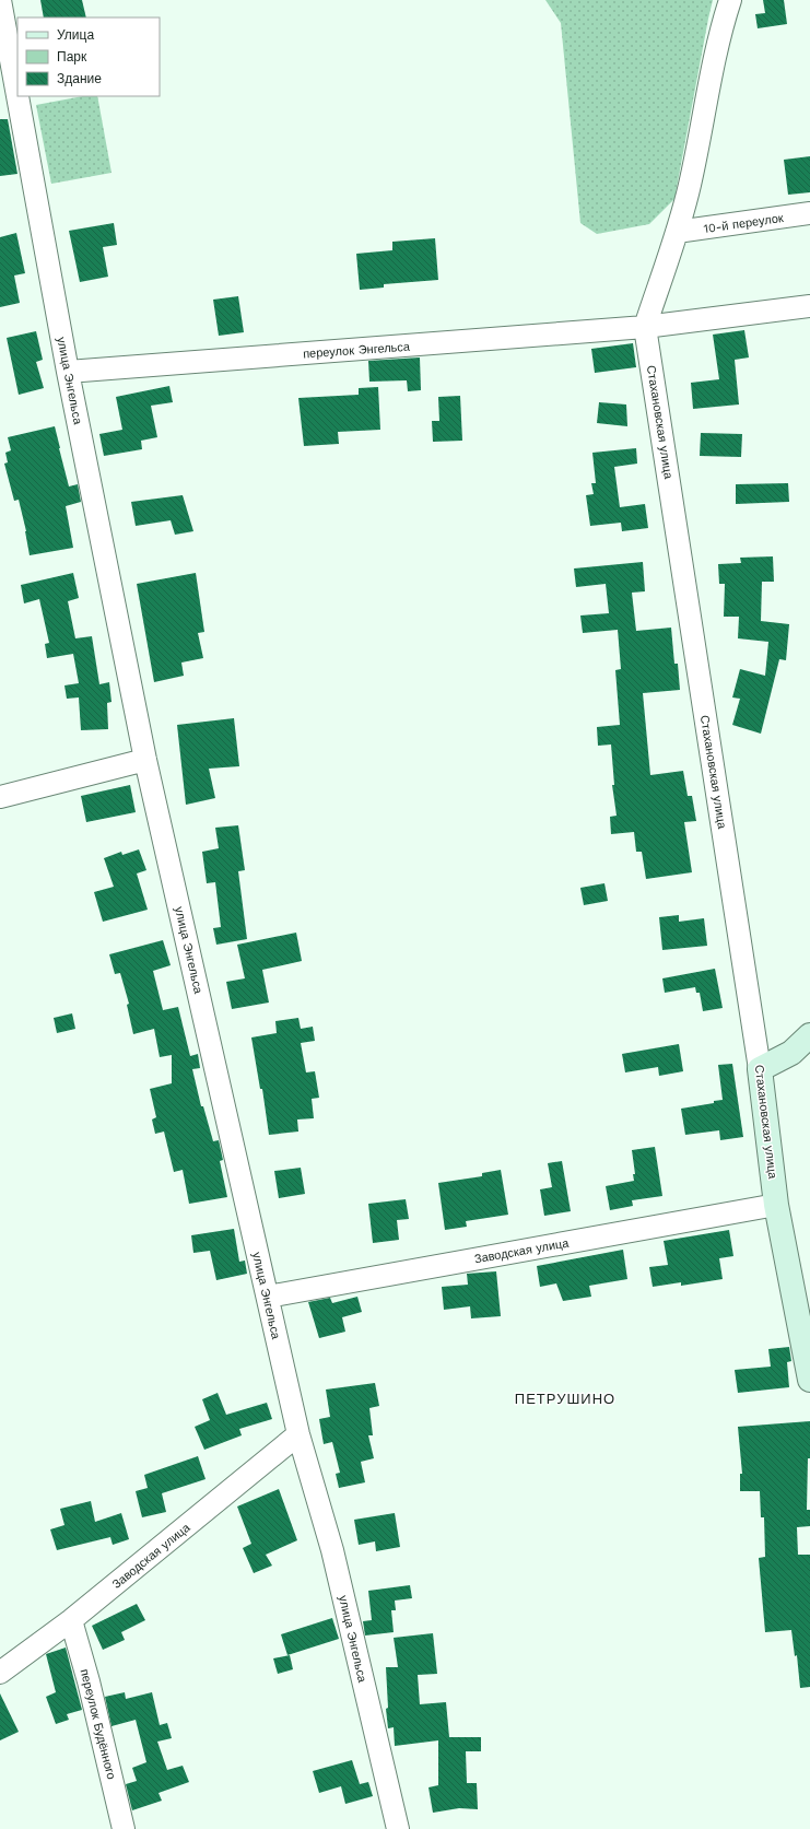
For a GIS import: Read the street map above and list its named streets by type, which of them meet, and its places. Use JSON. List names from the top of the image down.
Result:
{
  "streets": {
    "street": [
      "10-й переулок",
      "переулок Энгельса",
      "улица Энгельса",
      "Стахановская улица",
      "Заводская улица",
      "переулок Будённого"
    ]
  },
  "crossings": [
    ["переулок Энгельса", "улица Энгельса"],
    ["переулок Энгельса", "Стахановская улица"],
    ["улица Энгельса", "Заводская улица"],
    ["Стахановская улица", "Заводская улица"],
    ["Заводская улица", "переулок Будённого"]
  ],
  "districts": ["ПЕТРУШИНО"],
  "legend": ["Улица", "Парк", "Здание"]
}
